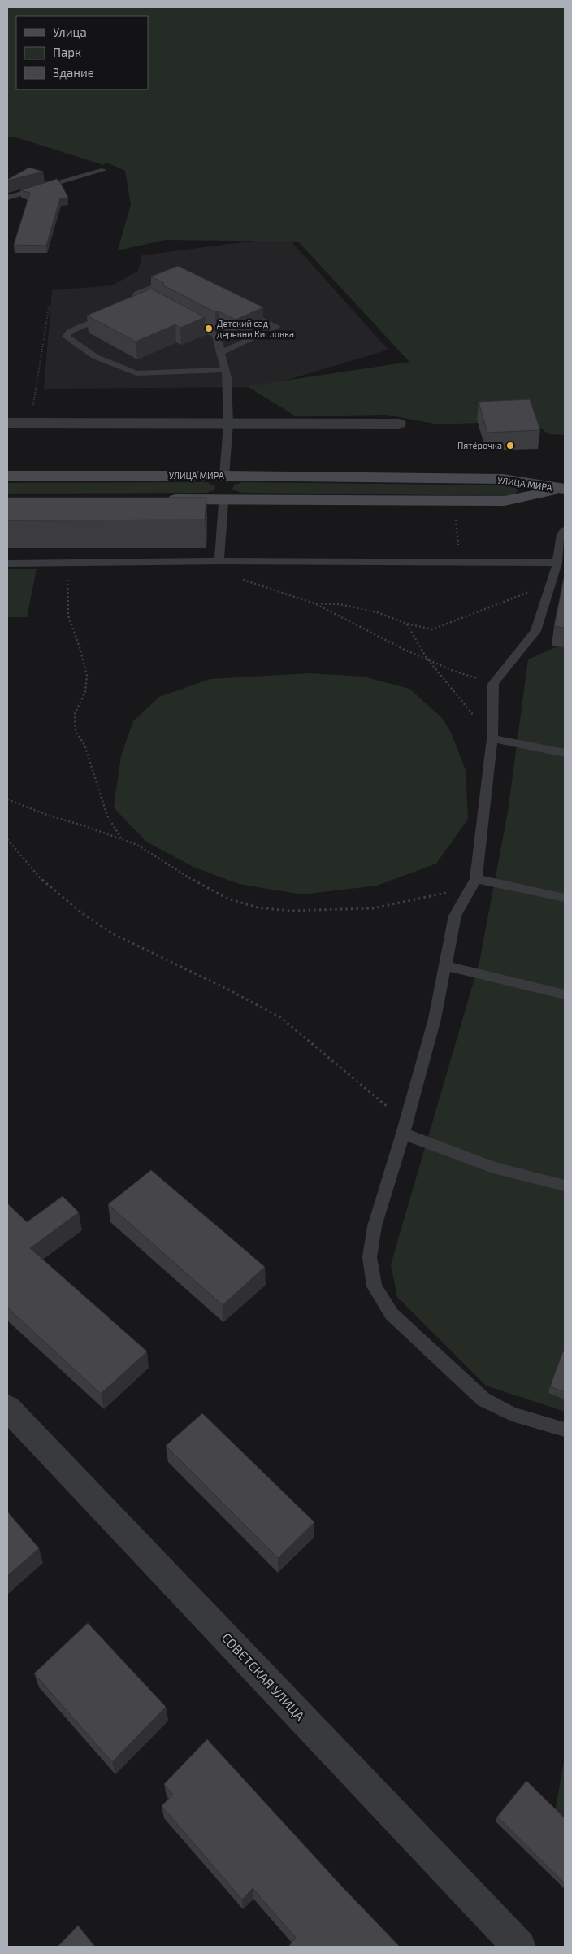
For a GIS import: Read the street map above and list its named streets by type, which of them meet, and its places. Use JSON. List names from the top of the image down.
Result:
{
  "streets": {
    "street": ["УЛИЦА МИРА", "СОВЕТСКАЯ УЛИЦА"]
  },
  "places": ["Детский сад деревни Кисловка", "Пятёрочка"],
  "legend": ["Улица", "Парк", "Здание"]
}
